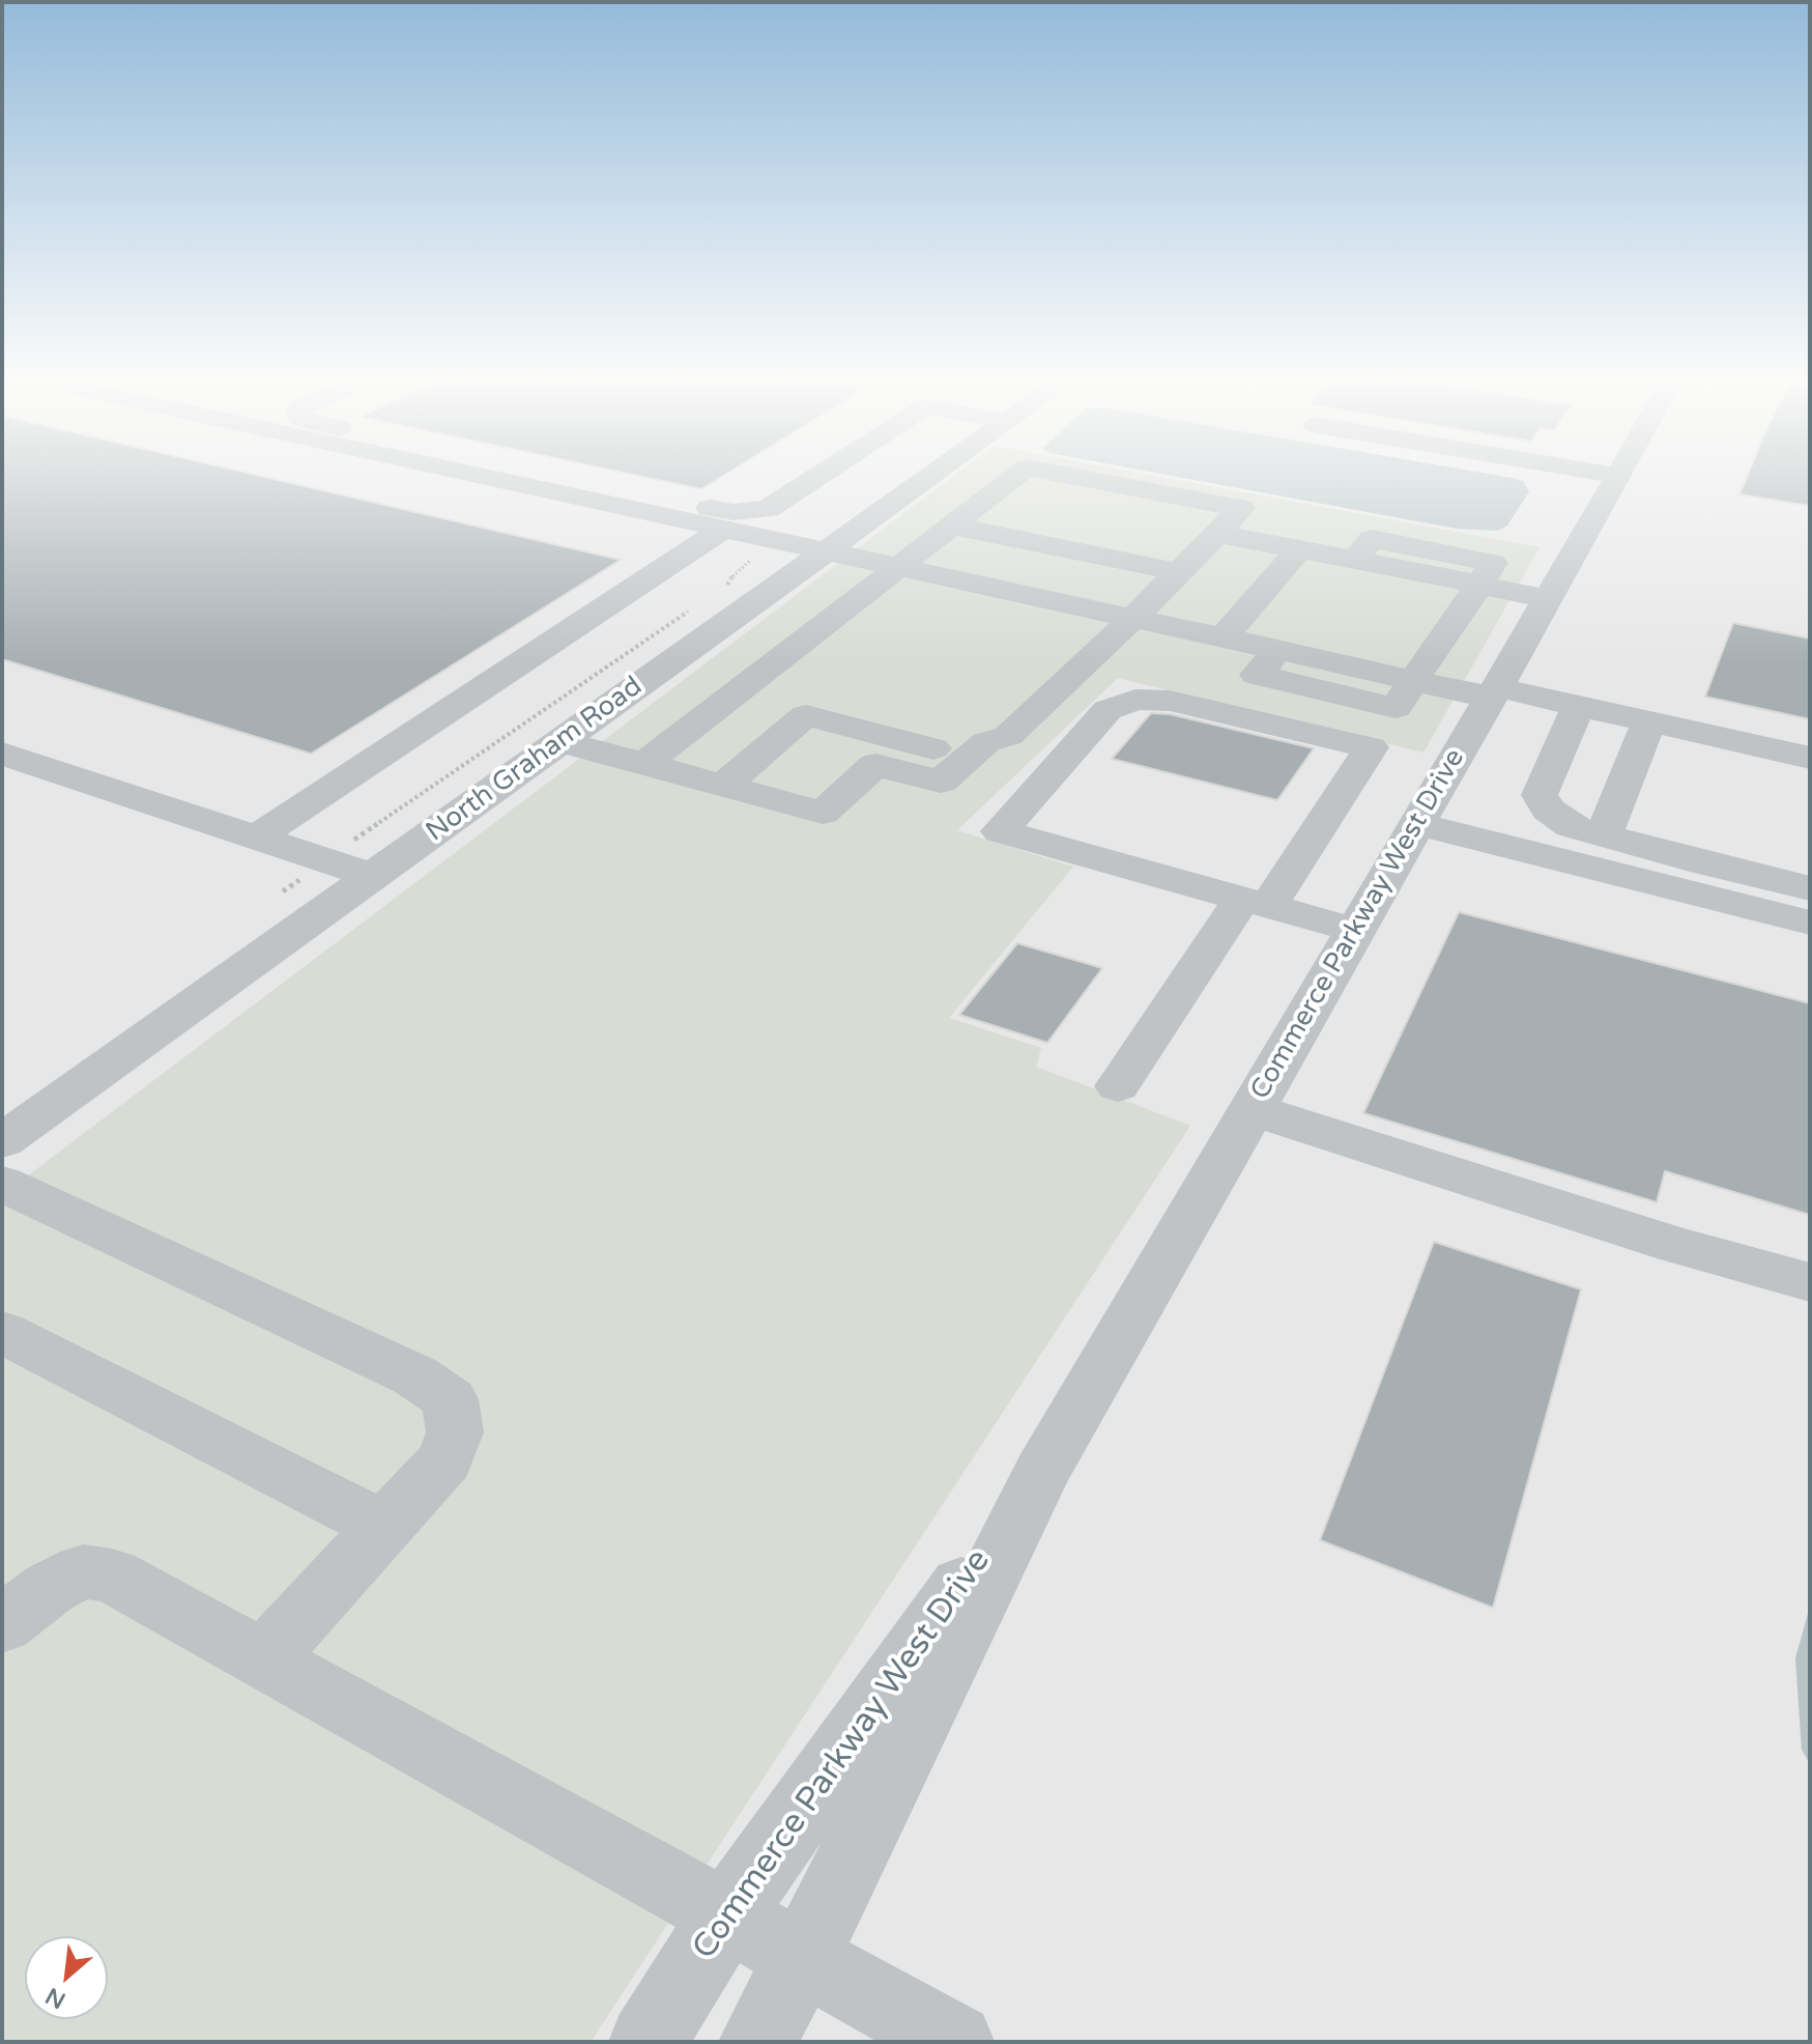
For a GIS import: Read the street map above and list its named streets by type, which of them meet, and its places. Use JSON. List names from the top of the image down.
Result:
{
  "streets": {
    "street": ["North Graham Road", "Commerce Parkway West Drive"]
  },
  "north": "bottom left"
}
